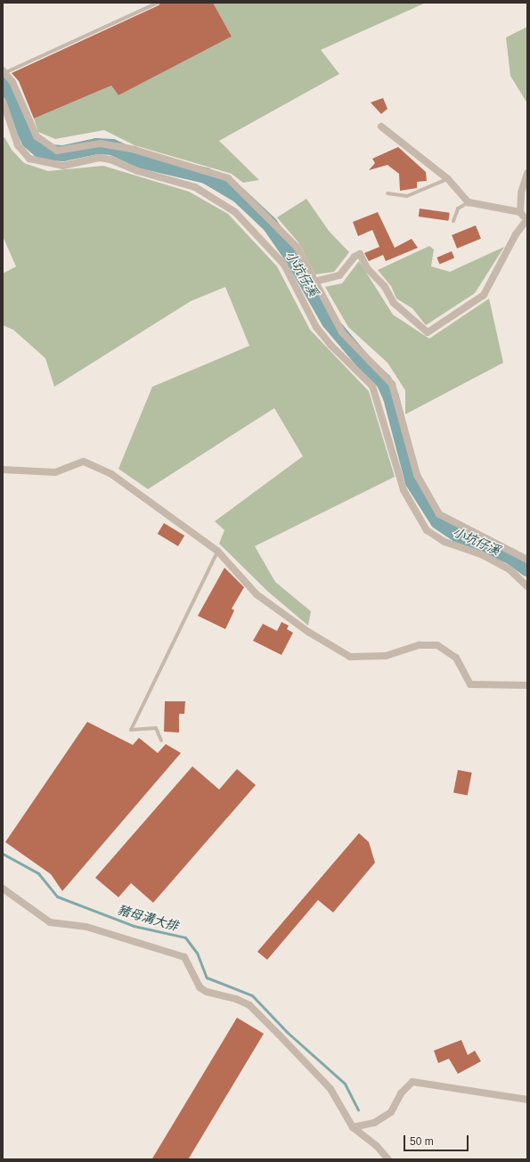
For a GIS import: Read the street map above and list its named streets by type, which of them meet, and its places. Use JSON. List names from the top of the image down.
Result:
{
  "water": ["小坑仔溪", "豬母溝大排"],
  "scale_bar": "50 m"
}
